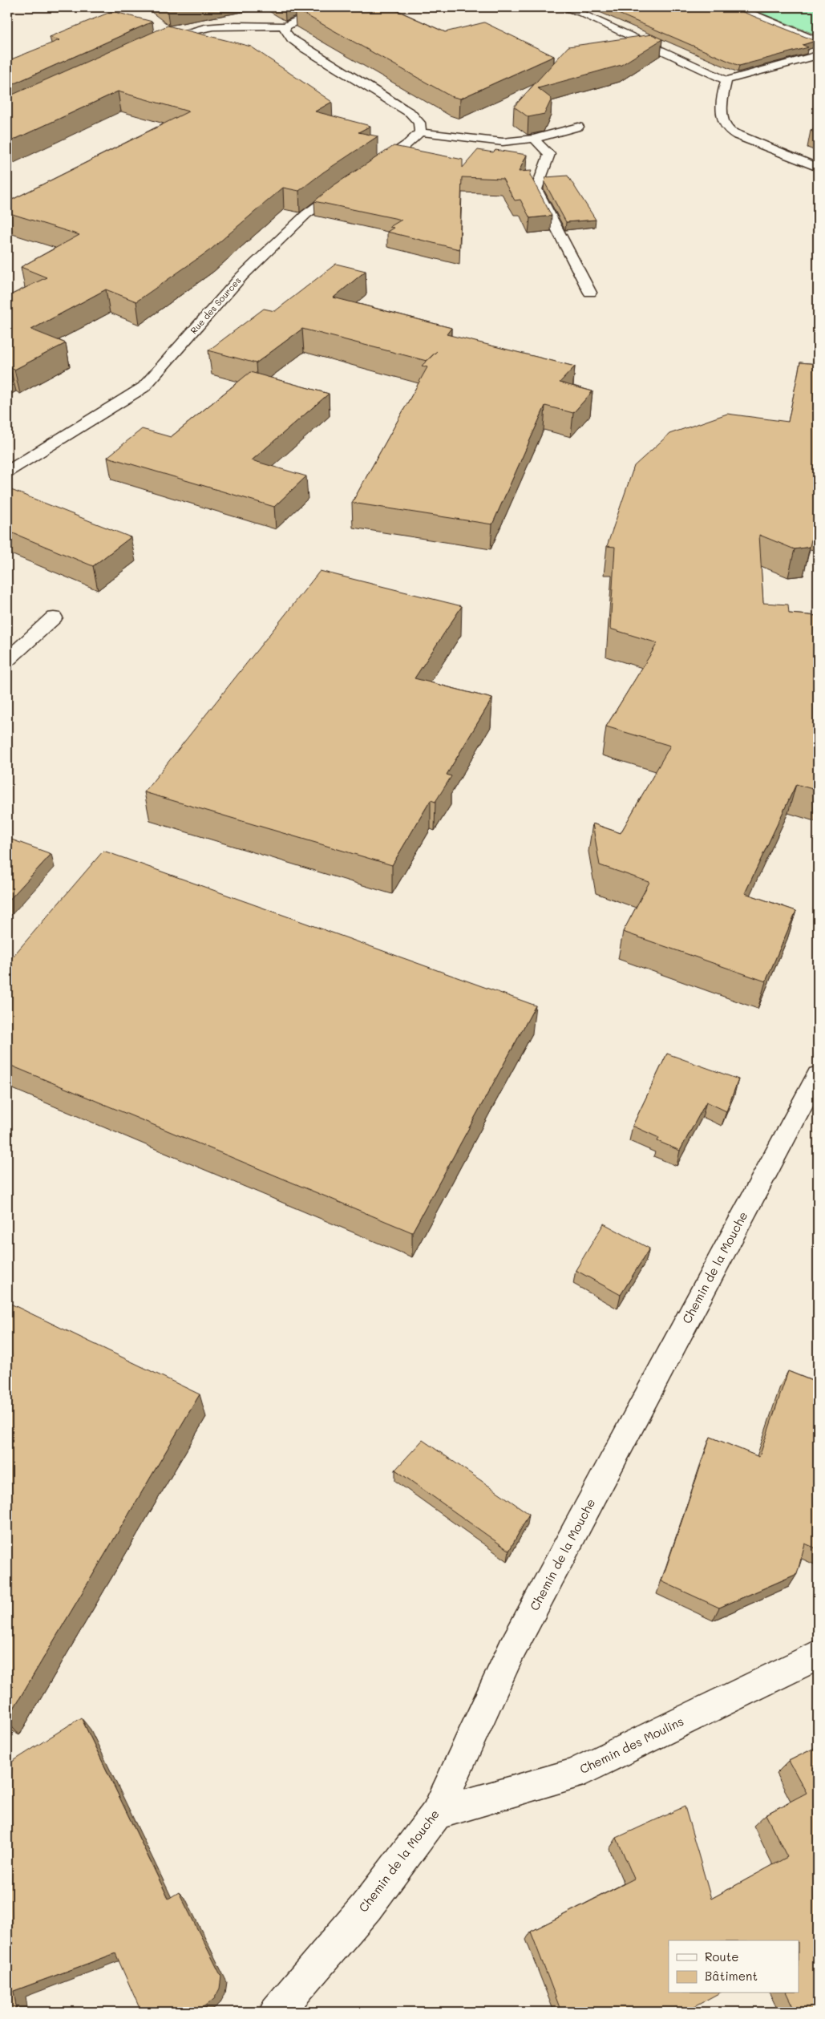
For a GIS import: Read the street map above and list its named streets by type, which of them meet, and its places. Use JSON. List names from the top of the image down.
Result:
{
  "streets": {
    "street": ["Rue des Sources", "Chemin de la Mouche", "Chemin des Moulins"]
  },
  "crossings": [
    ["Chemin de la Mouche", "Chemin des Moulins"]
  ],
  "legend": ["Route", "Bâtiment"]
}
